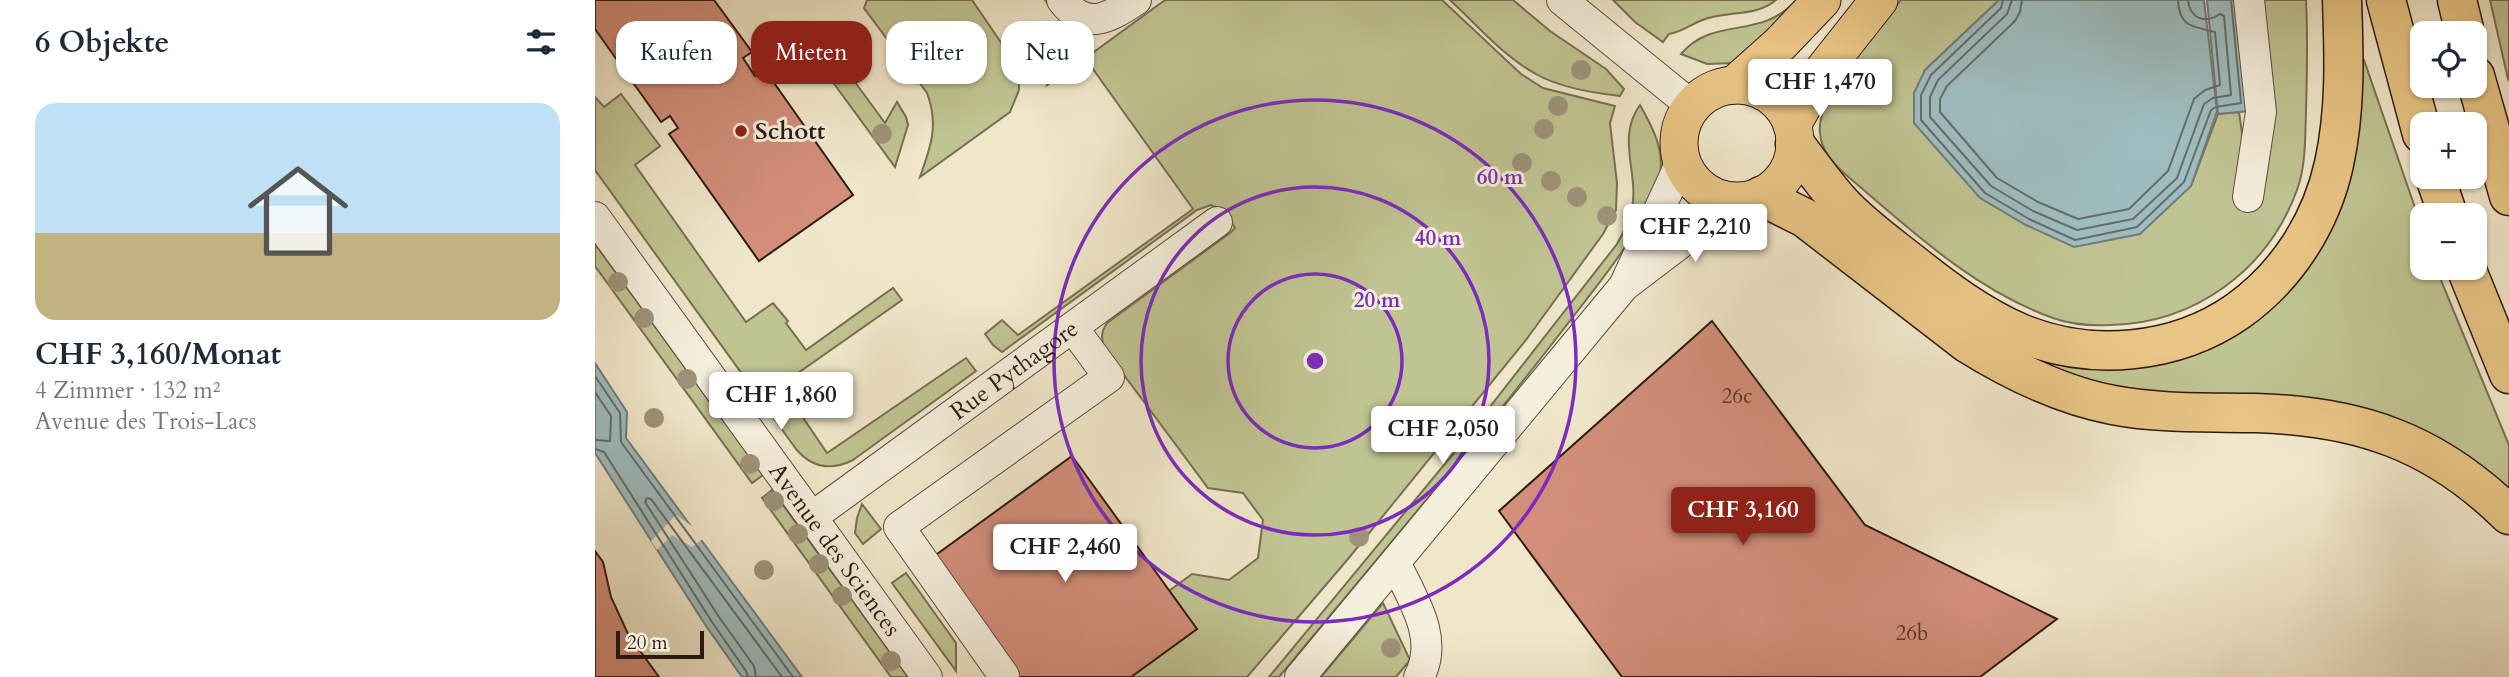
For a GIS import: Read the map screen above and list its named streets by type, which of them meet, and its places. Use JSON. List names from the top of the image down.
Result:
{
  "streets": {
    "street": ["Rue Pythagore", "Avenue des Sciences"]
  },
  "crossings": [
    ["Rue Pythagore", "Avenue des Sciences"]
  ],
  "places": ["Schott"],
  "house_numbers": ["26c", "26b"],
  "scale_bar": "20 m",
  "page": {
    "heading": "6 Objekte",
    "map_buttons": ["+", "−"],
    "chip": [
      "Kaufen",
      "Mieten",
      "Filter",
      "Neu"
    ],
    "price": [
      "CHF 1,470",
      "CHF 2,210",
      "CHF 1,860",
      "CHF 2,050",
      "CHF 3,160",
      "CHF 2,460"
    ],
    "list": [
      {
        "name": "CHF 3,160/Monat",
        "note": "4 Zimmer · 132 m² · Avenue des Trois-Lacs"
      }
    ],
    "scale": "20 m"
  },
  "rings": ["60 m", "40 m", "20 m"]
}
